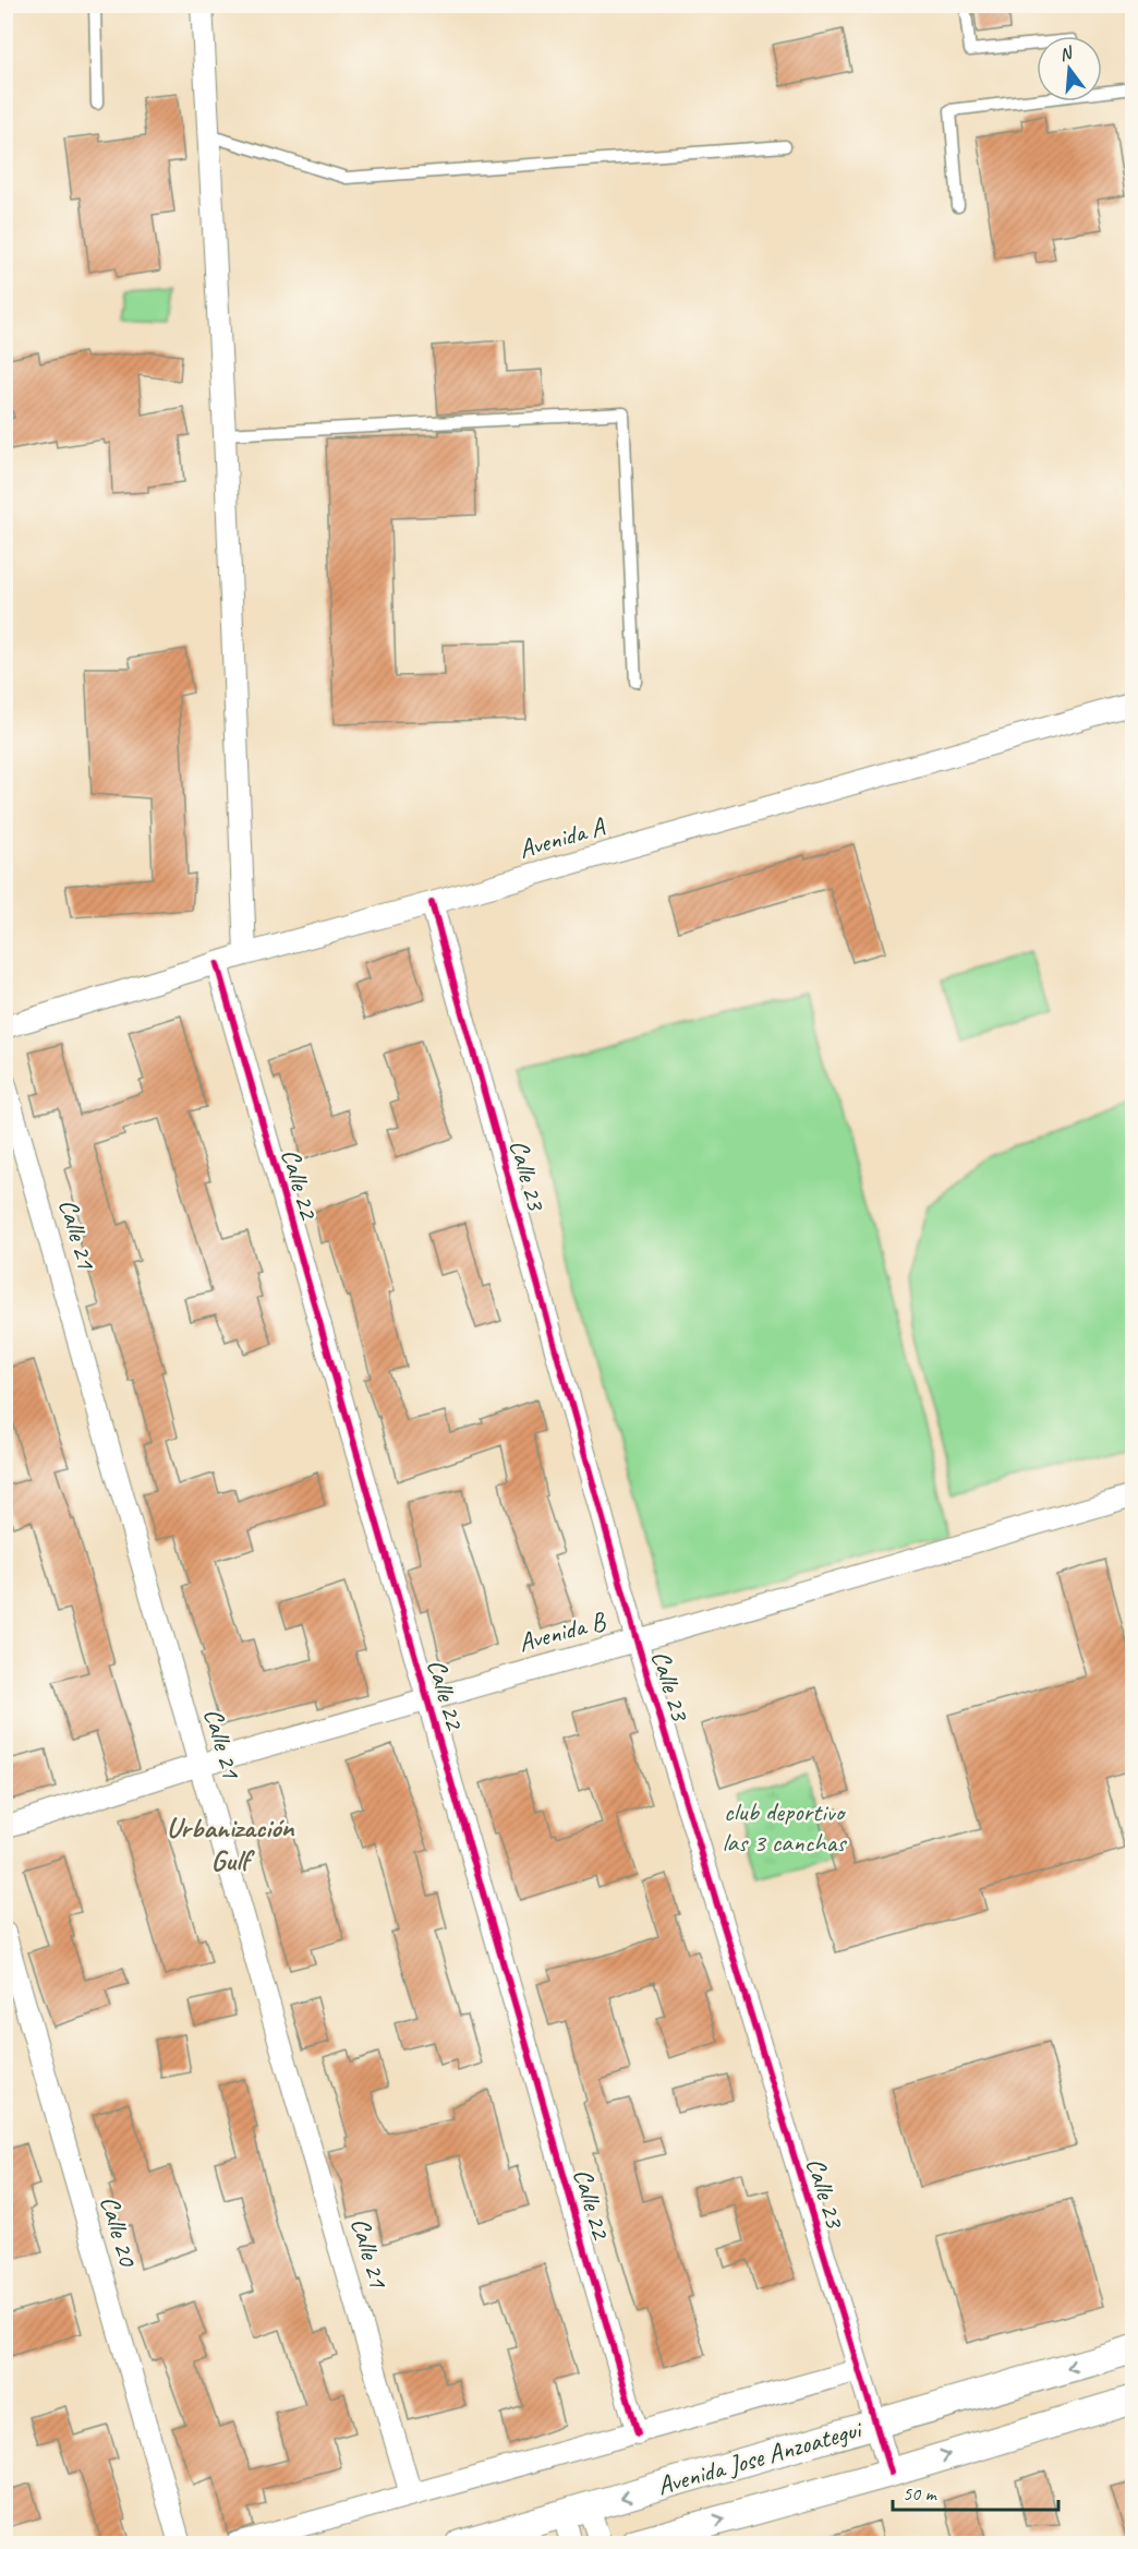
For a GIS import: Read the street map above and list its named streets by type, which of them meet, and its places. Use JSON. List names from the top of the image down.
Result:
{
  "streets": {
    "street": [
      "Avenida A",
      "Calle 23",
      "Calle 22",
      "Calle 21",
      "Avenida B",
      "Calle 20",
      "Avenida Jose Anzoategui"
    ]
  },
  "crossings": [
    ["Avenida A", "Calle 23"],
    ["Avenida A", "Calle 22"],
    ["Calle 23", "Avenida B"],
    ["Calle 23", "Avenida Jose Anzoategui"],
    ["Calle 22", "Avenida B"],
    ["Calle 21", "Avenida B"]
  ],
  "districts": ["Urbanización Gulf"],
  "parks": ["club deportivo las 3 canchas"],
  "scale_bar": "50 m",
  "north": "top"
}
